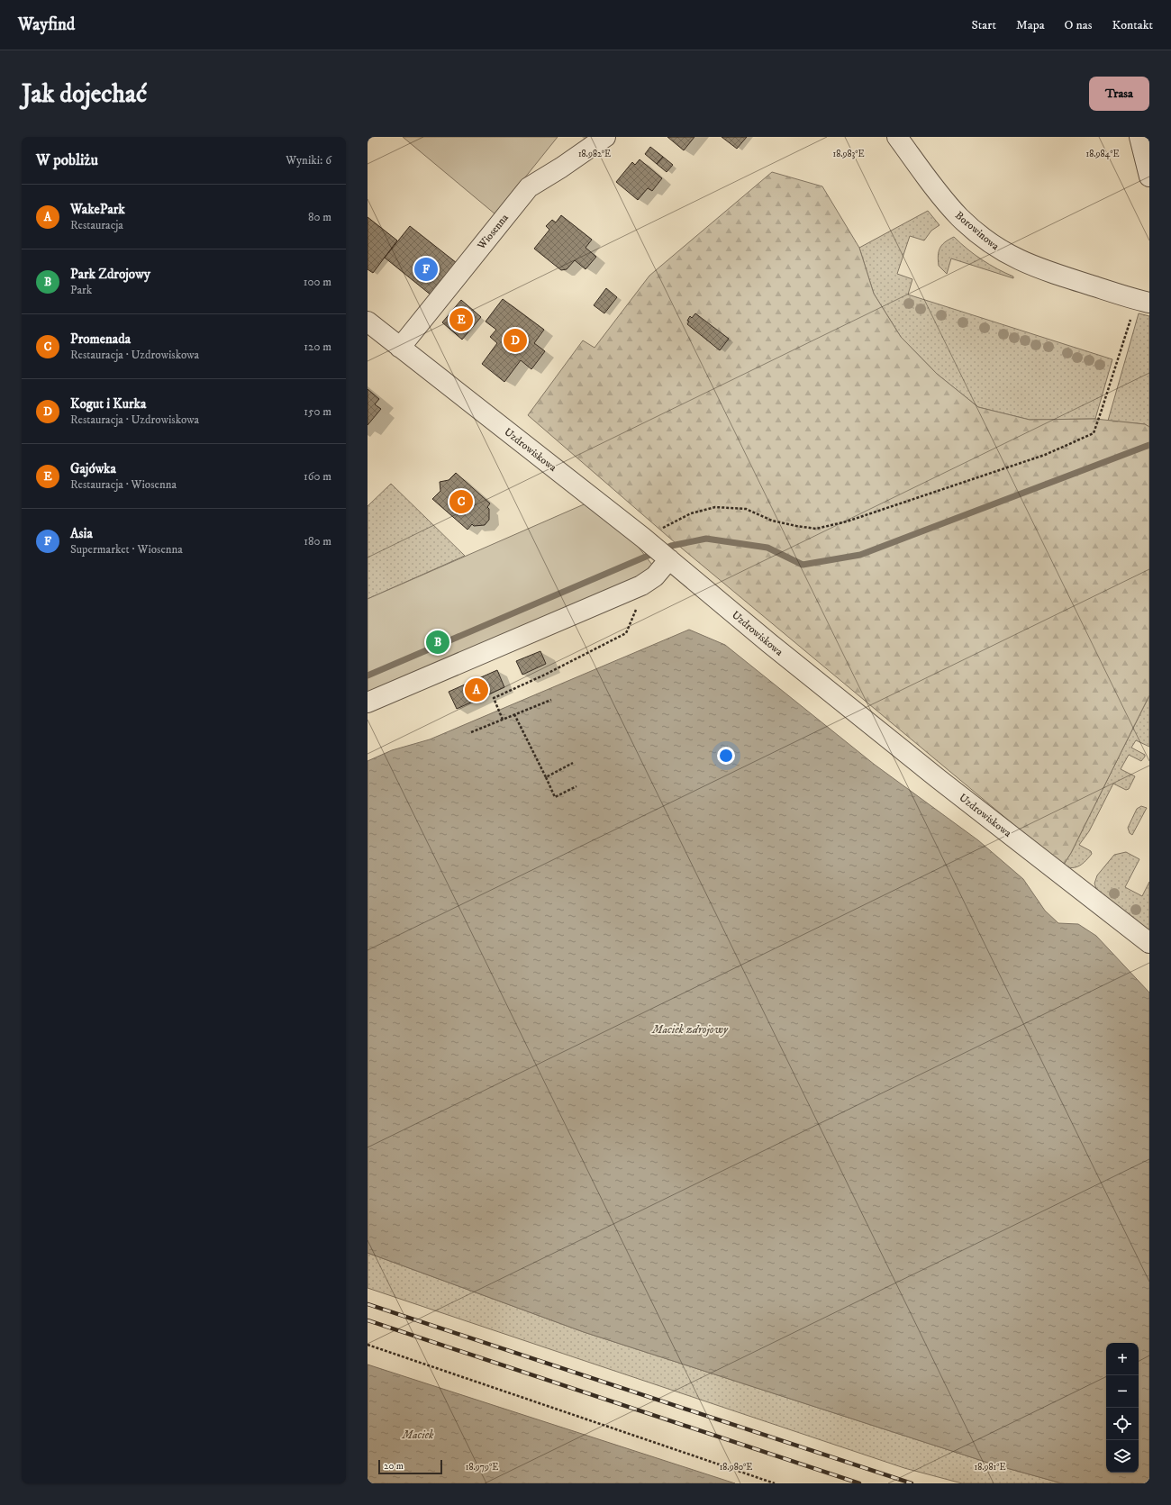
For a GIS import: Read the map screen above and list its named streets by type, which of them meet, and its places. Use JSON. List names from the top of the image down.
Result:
{
  "streets": {
    "street": ["Borowinowa", "Wiosenna", "Uzdrowiskowa"]
  },
  "crossings": [
    ["Wiosenna", "Uzdrowiskowa"]
  ],
  "water": ["Maciek zdrojowy", "Maciek"],
  "scale_bar": "20 m",
  "page": {
    "header": "Wayfind",
    "nav": [
      "Start",
      "Mapa",
      "O nas",
      "Kontakt"
    ],
    "buttons": "Trasa",
    "title": "Jak dojechać",
    "heading": ["W pobliżu", "Wyniki: 6"],
    "list": [
      {
        "mark": "A",
        "name": "WakePark",
        "note": "Restauracja",
        "value": "80 m"
      },
      {
        "mark": "B",
        "name": "Park Zdrojowy",
        "note": "Park",
        "value": "100 m"
      },
      {
        "mark": "C",
        "name": "Promenada",
        "note": "Restauracja · Uzdrowiskowa",
        "value": "120 m"
      },
      {
        "mark": "D",
        "name": "Kogut i Kurka",
        "note": "Restauracja · Uzdrowiskowa",
        "value": "150 m"
      },
      {
        "mark": "E",
        "name": "Gajówka",
        "note": "Restauracja · Wiosenna",
        "value": "160 m"
      },
      {
        "mark": "F",
        "name": "Asia",
        "note": "Supermarket · Wiosenna",
        "value": "180 m"
      }
    ],
    "pins": [
      "F",
      "E",
      "D",
      "C",
      "B",
      "A"
    ],
    "map_buttons": ["+", "−"],
    "scale": "20 m"
  },
  "coordinates": [
    "18.982°E",
    "18.983°E",
    "18.984°E",
    "18.979°E",
    "18.980°E",
    "18.981°E"
  ]
}
